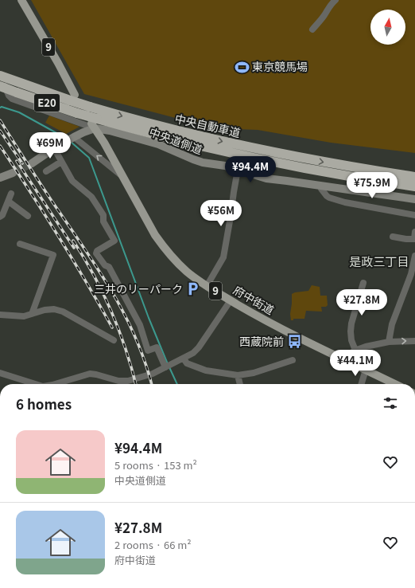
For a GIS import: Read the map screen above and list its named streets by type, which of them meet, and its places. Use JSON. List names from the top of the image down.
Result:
{
  "streets": {
    "highway": ["E20", "中央自動車道"],
    "main road": ["9", "府中街道"],
    "street": ["中央道側道"]
  },
  "crossings": [
    ["中央道側道", "府中街道"]
  ],
  "districts": ["是政三丁目"],
  "places": {
    "sports": ["東京競馬場"],
    "parking": ["三井のリーパーク"],
    "bus stop": ["西蔵院前"]
  },
  "north": "top",
  "page": {
    "price": [
      "¥69M",
      "¥94.4M",
      "¥75.9M",
      "¥56M",
      "¥27.8M",
      "¥44.1M"
    ],
    "heading": "6 homes",
    "list": [
      {
        "name": "¥94.4M",
        "note": "5 rooms · 153 m² · 中央道側道"
      },
      {
        "name": "¥27.8M",
        "note": "2 rooms · 66 m² · 府中街道"
      }
    ]
  }
}
